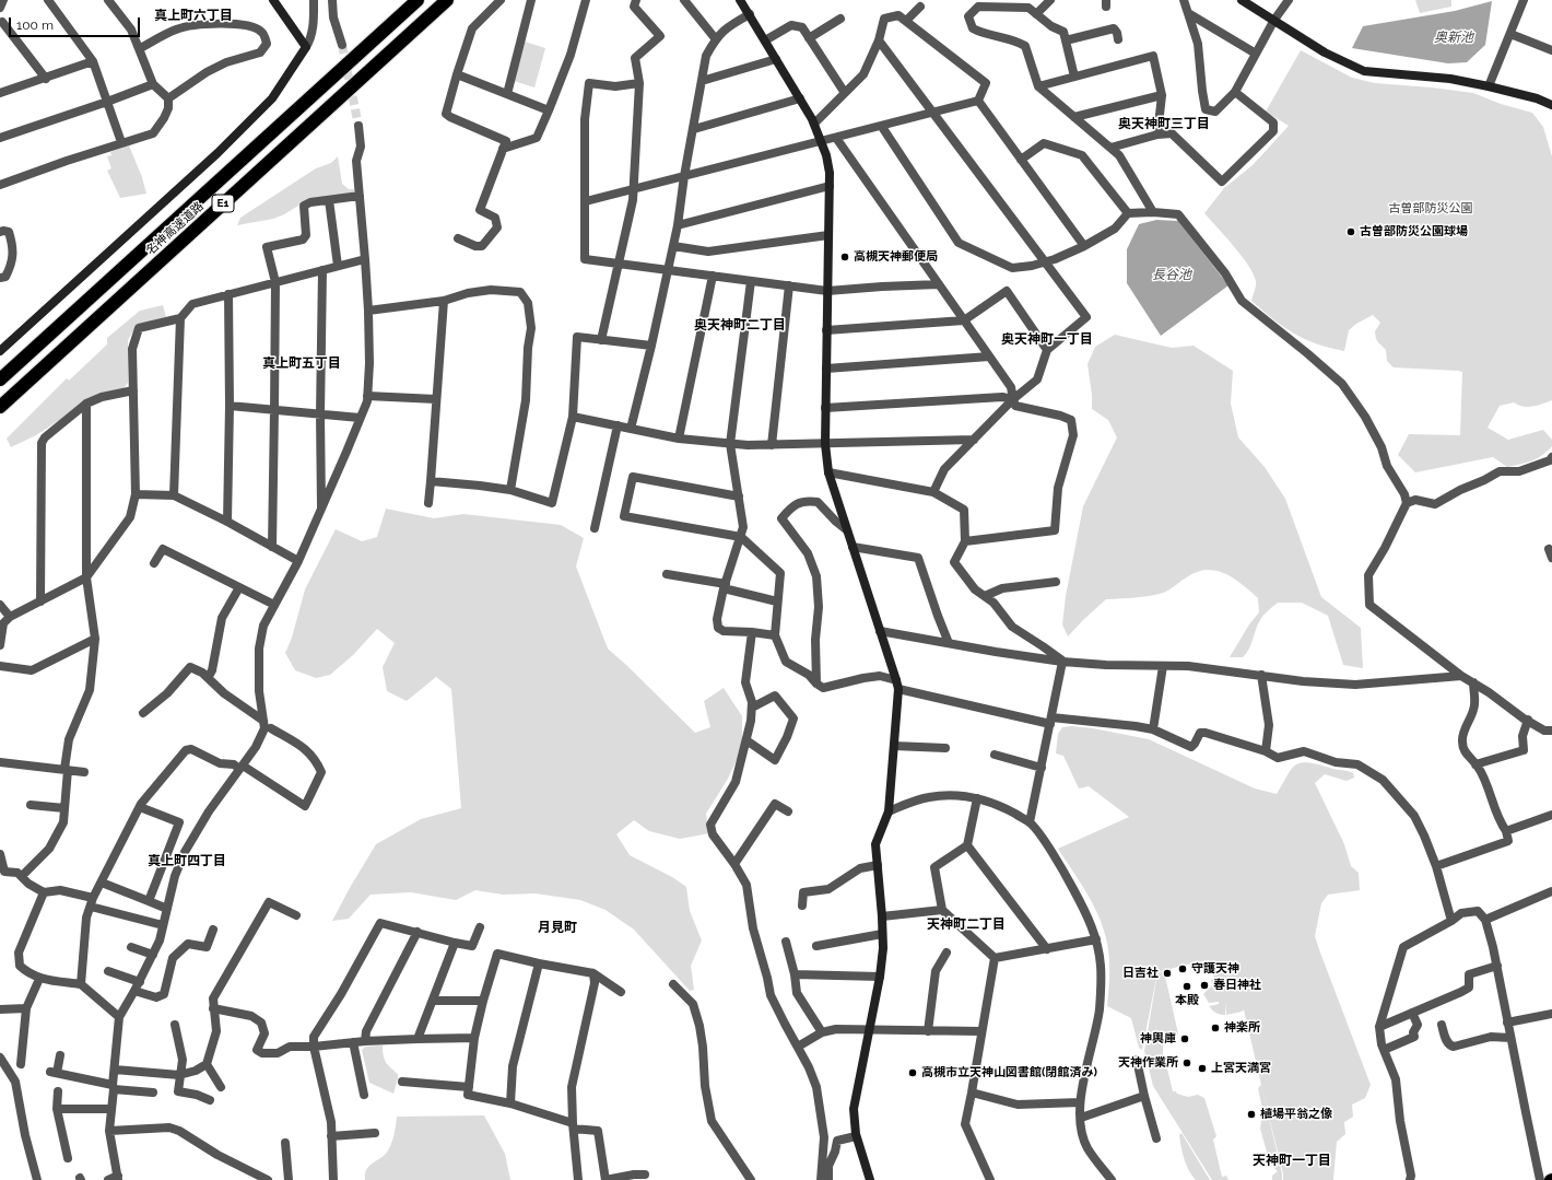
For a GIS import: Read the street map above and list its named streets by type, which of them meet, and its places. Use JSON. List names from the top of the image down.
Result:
{
  "streets": {
    "highway": ["E1", "名神高速道路"]
  },
  "districts": [
    "真上町六丁目",
    "奥天神町三丁目",
    "奥天神町二丁目",
    "奥天神町一丁目",
    "真上町五丁目",
    "真上町四丁目",
    "天神町二丁目",
    "月見町",
    "天神町一丁目"
  ],
  "water": ["奥新池", "長谷池"],
  "parks": ["古曽部防災公園"],
  "places": [
    "古曽部防災公園球場",
    "高槻天神郵便局",
    "守護天神",
    "日吉社",
    "春日神社",
    "本殿",
    "神楽所",
    "神輿庫",
    "天神作業所",
    "上宮天満宮",
    "高槻市立天神山図書館(閉館済み)",
    "植場平翁之像"
  ],
  "scale_bar": "100 m"
}
